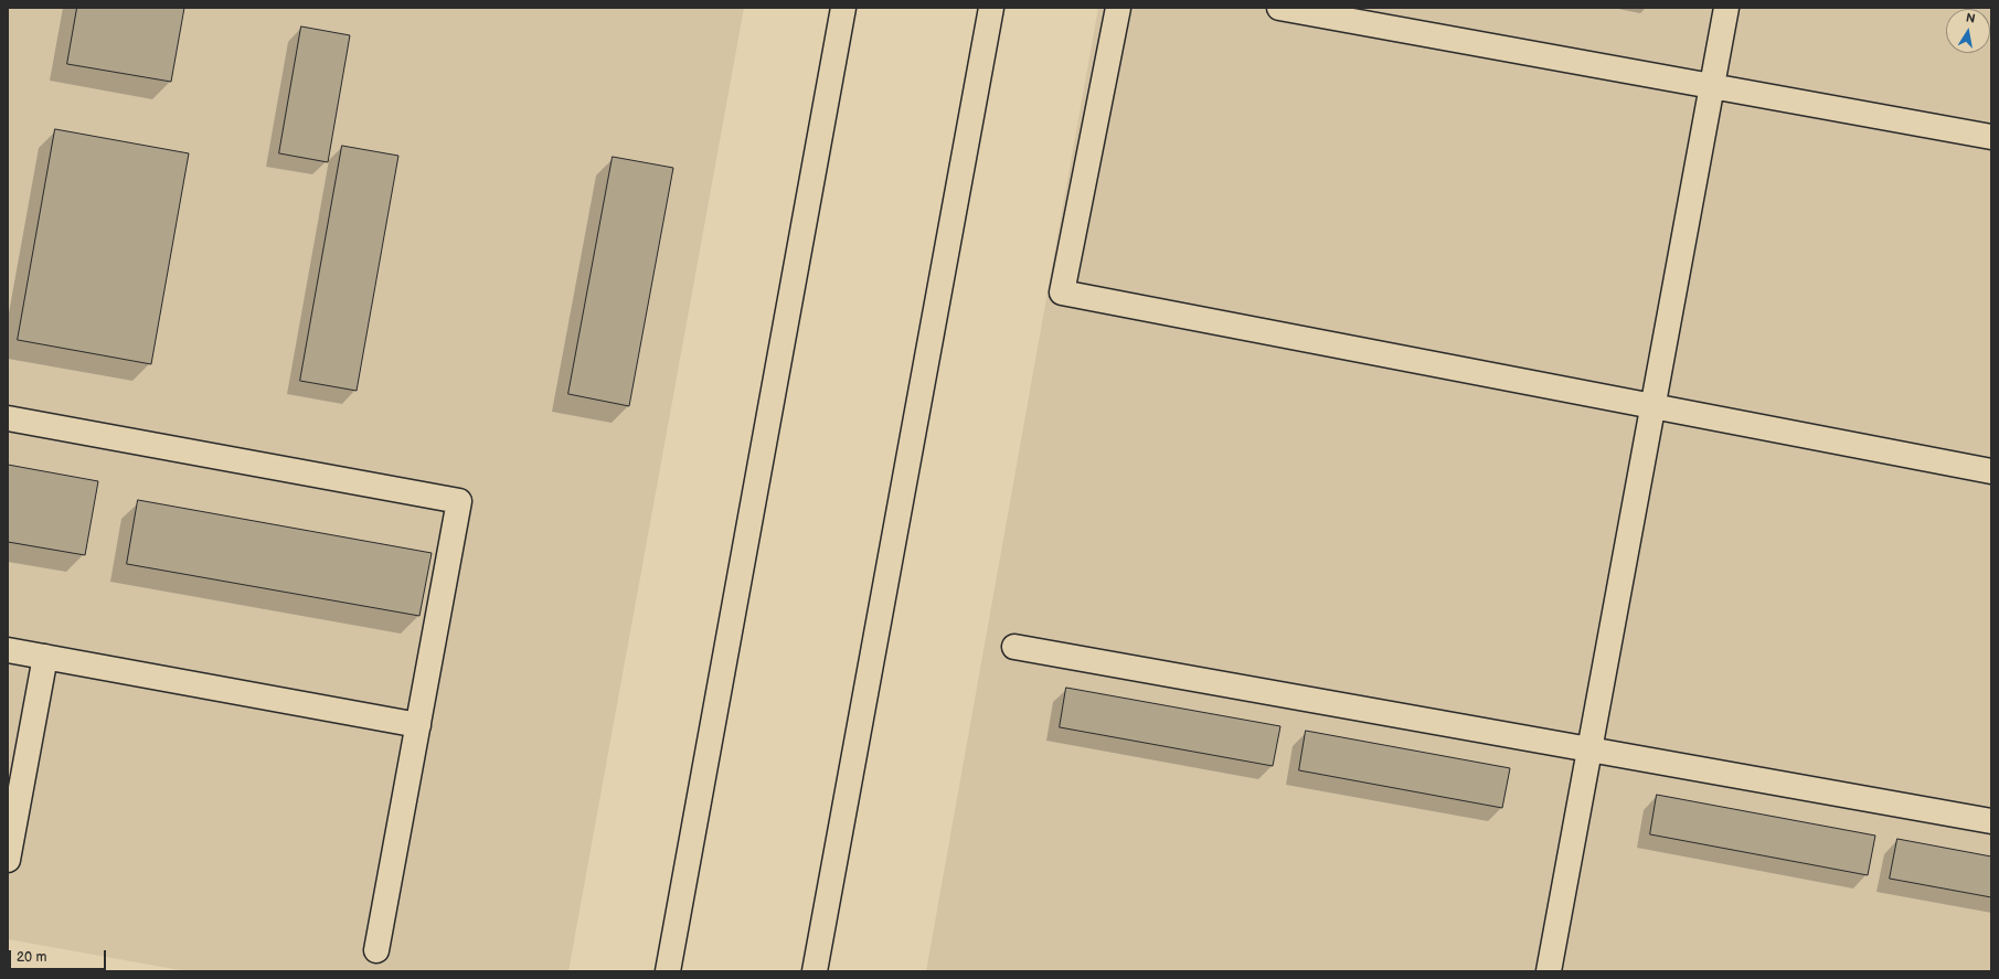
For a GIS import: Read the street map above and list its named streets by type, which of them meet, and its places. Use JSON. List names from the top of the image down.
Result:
{
  "scale_bar": "20 m",
  "north": "top"
}
